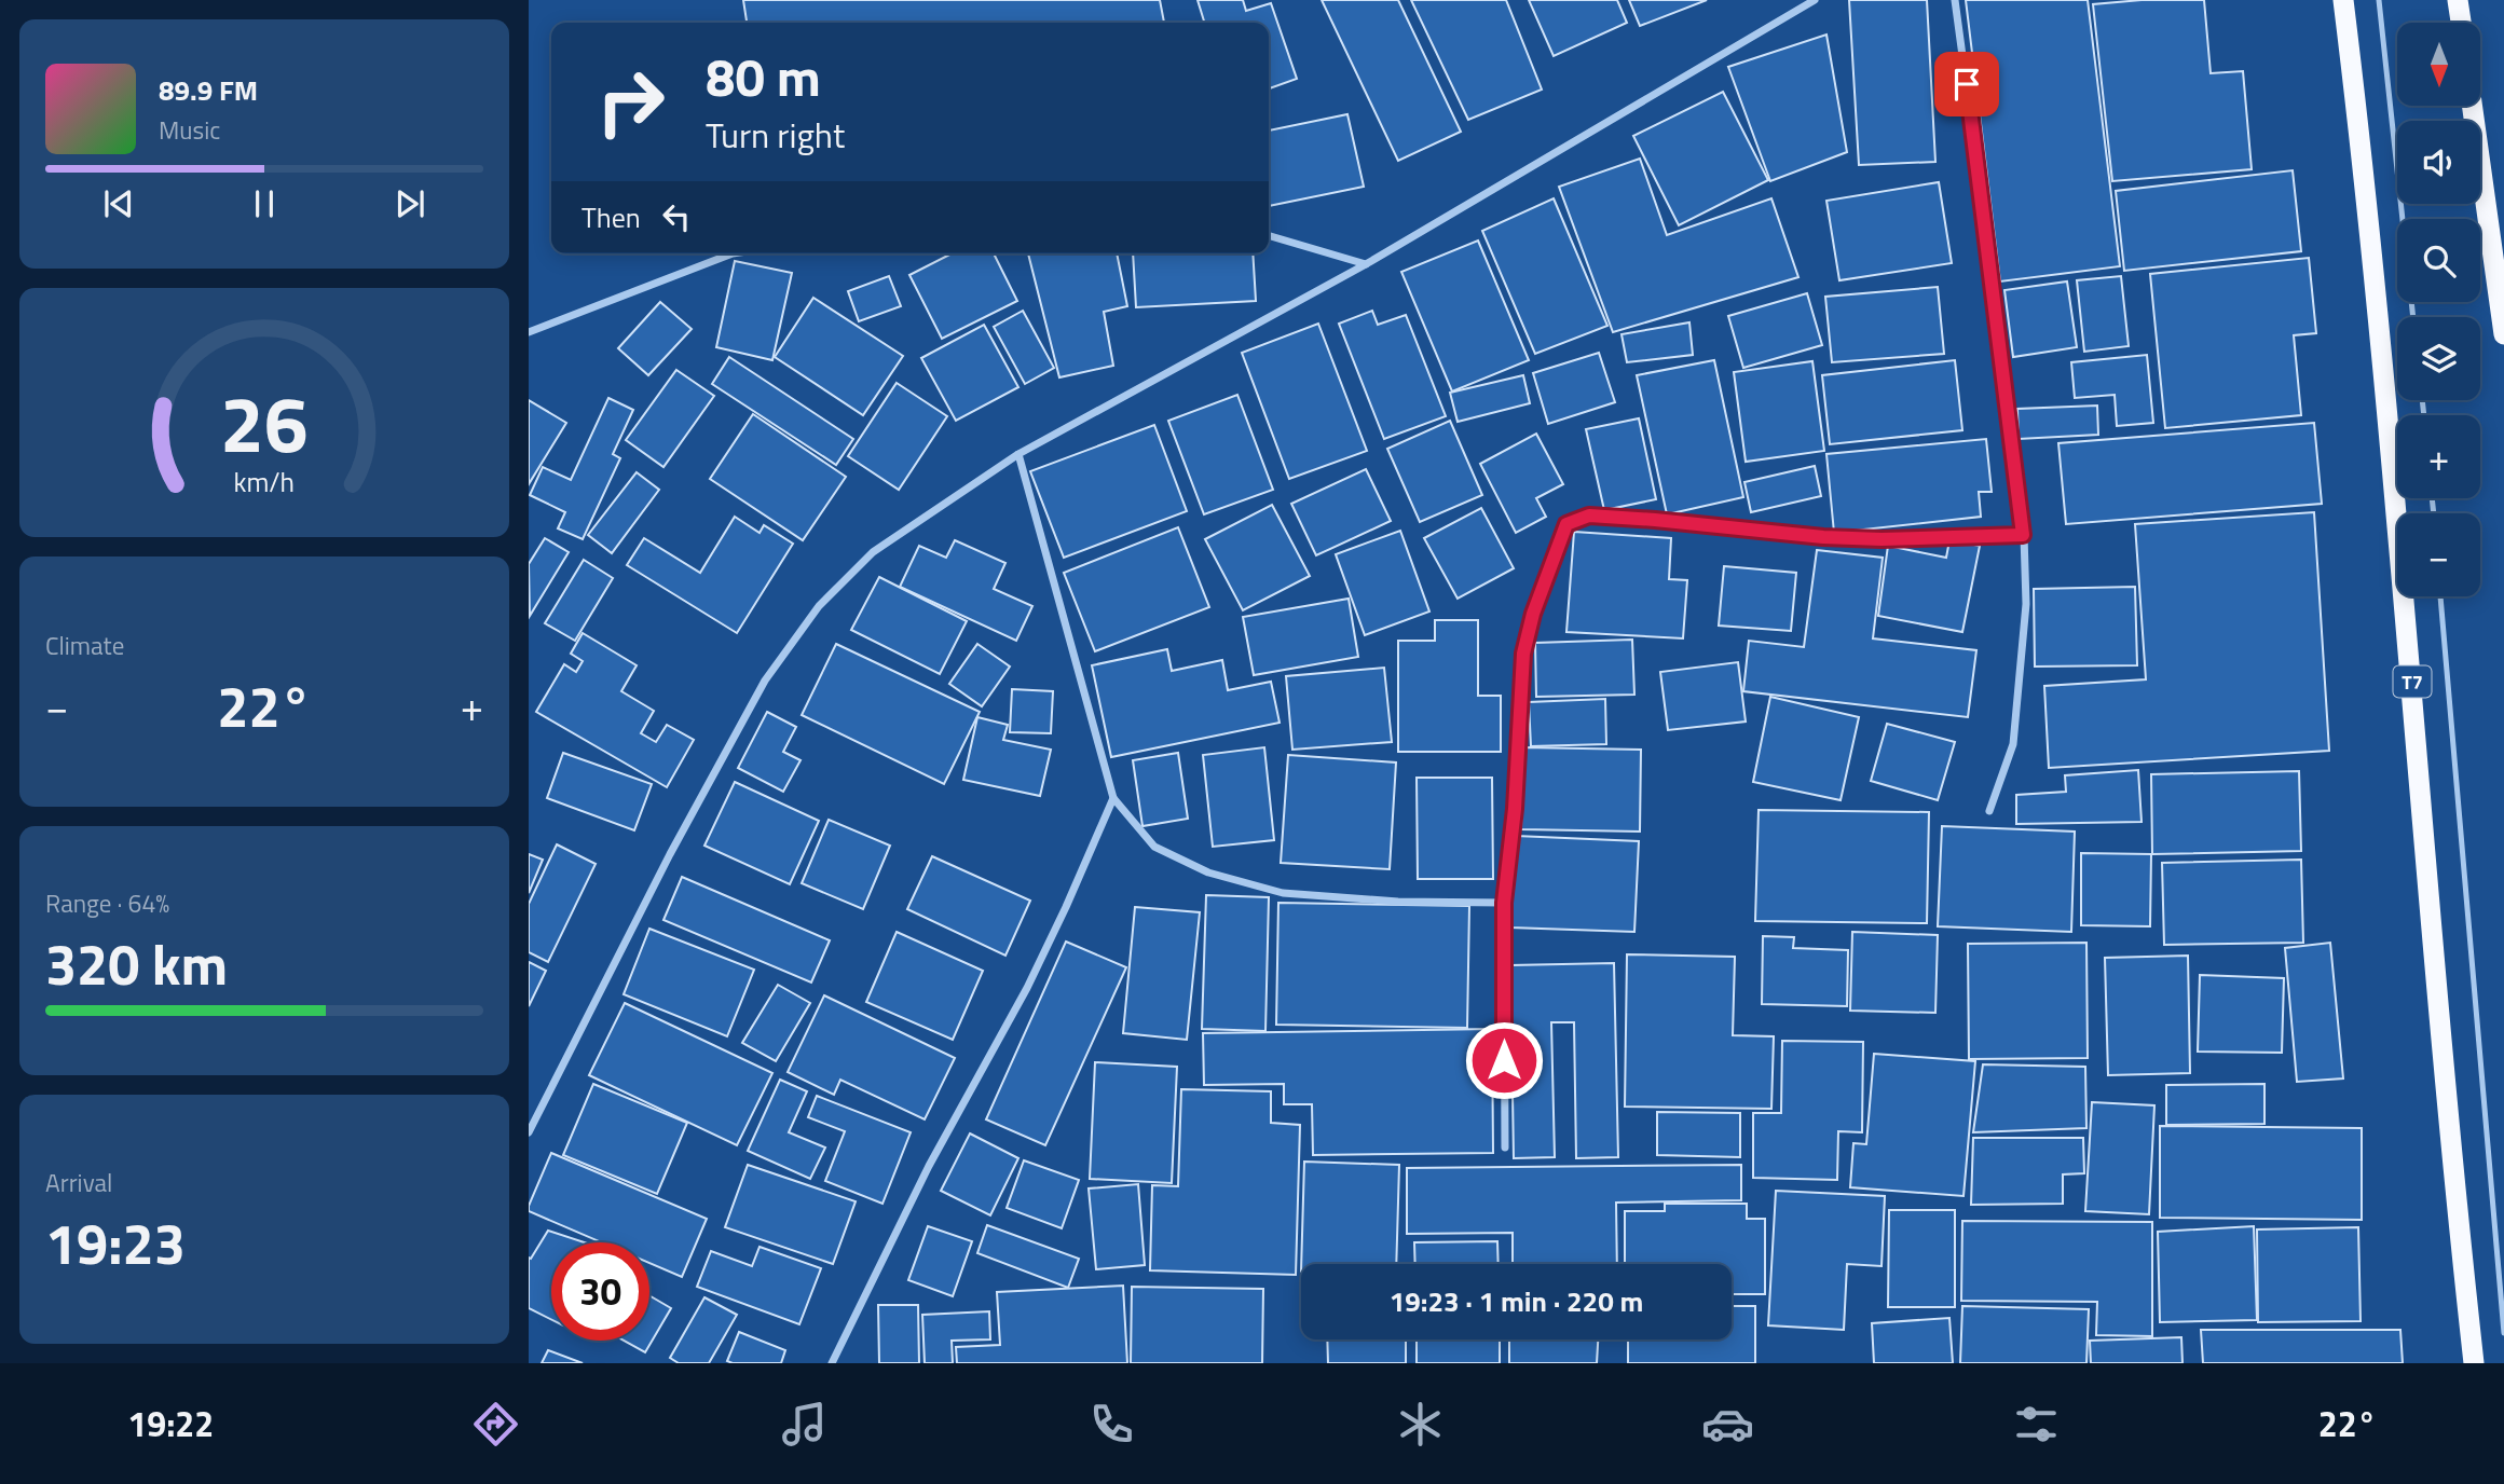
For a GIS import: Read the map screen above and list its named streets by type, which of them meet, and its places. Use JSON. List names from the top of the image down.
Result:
{
  "streets": {
    "highway": ["T7"]
  },
  "north": "bottom",
  "page": {
    "map_buttons": ["+", "−"],
    "turn": ["80 m", "Turn right"],
    "song": ["89.9 FM", "Music"],
    "then": "Then",
    "tile": [
      "Climate",
      ["Range · 64%", "320 km"],
      ["Arrival", "19:23"]
    ],
    "heat": ["−", "22°", "+"],
    "limit": "30",
    "trip": "19:23 · 1 min · 220 m",
    "tabs": ["19:22", "22°"],
    "gauge": ["26", "km/h"]
  }
}
